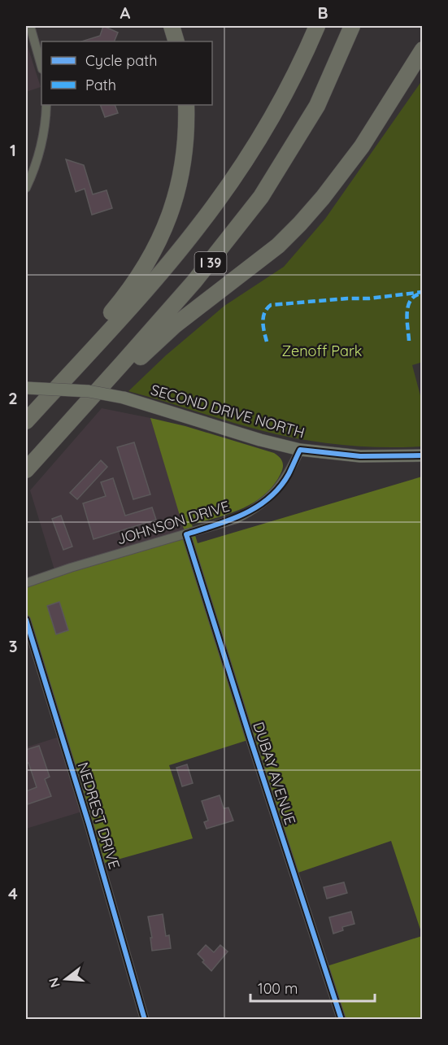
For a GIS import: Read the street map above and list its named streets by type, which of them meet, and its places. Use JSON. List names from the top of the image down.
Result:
{
  "streets": {
    "highway": ["I 39"],
    "street": [
      "SECOND DRIVE NORTH",
      "JOHNSON DRIVE",
      "DUBAY AVENUE",
      "NEDREST DRIVE"
    ]
  },
  "crossings": [
    ["SECOND DRIVE NORTH", "JOHNSON DRIVE"],
    ["JOHNSON DRIVE", "DUBAY AVENUE"]
  ],
  "parks": ["Zenoff Park"],
  "legend": ["Cycle path", "Path"],
  "scale_bar": "100 m",
  "north": "left",
  "grid": {
    "columns": ["A", "B"],
    "rows": [
      "1",
      "2",
      "3",
      "4"
    ]
  }
}
